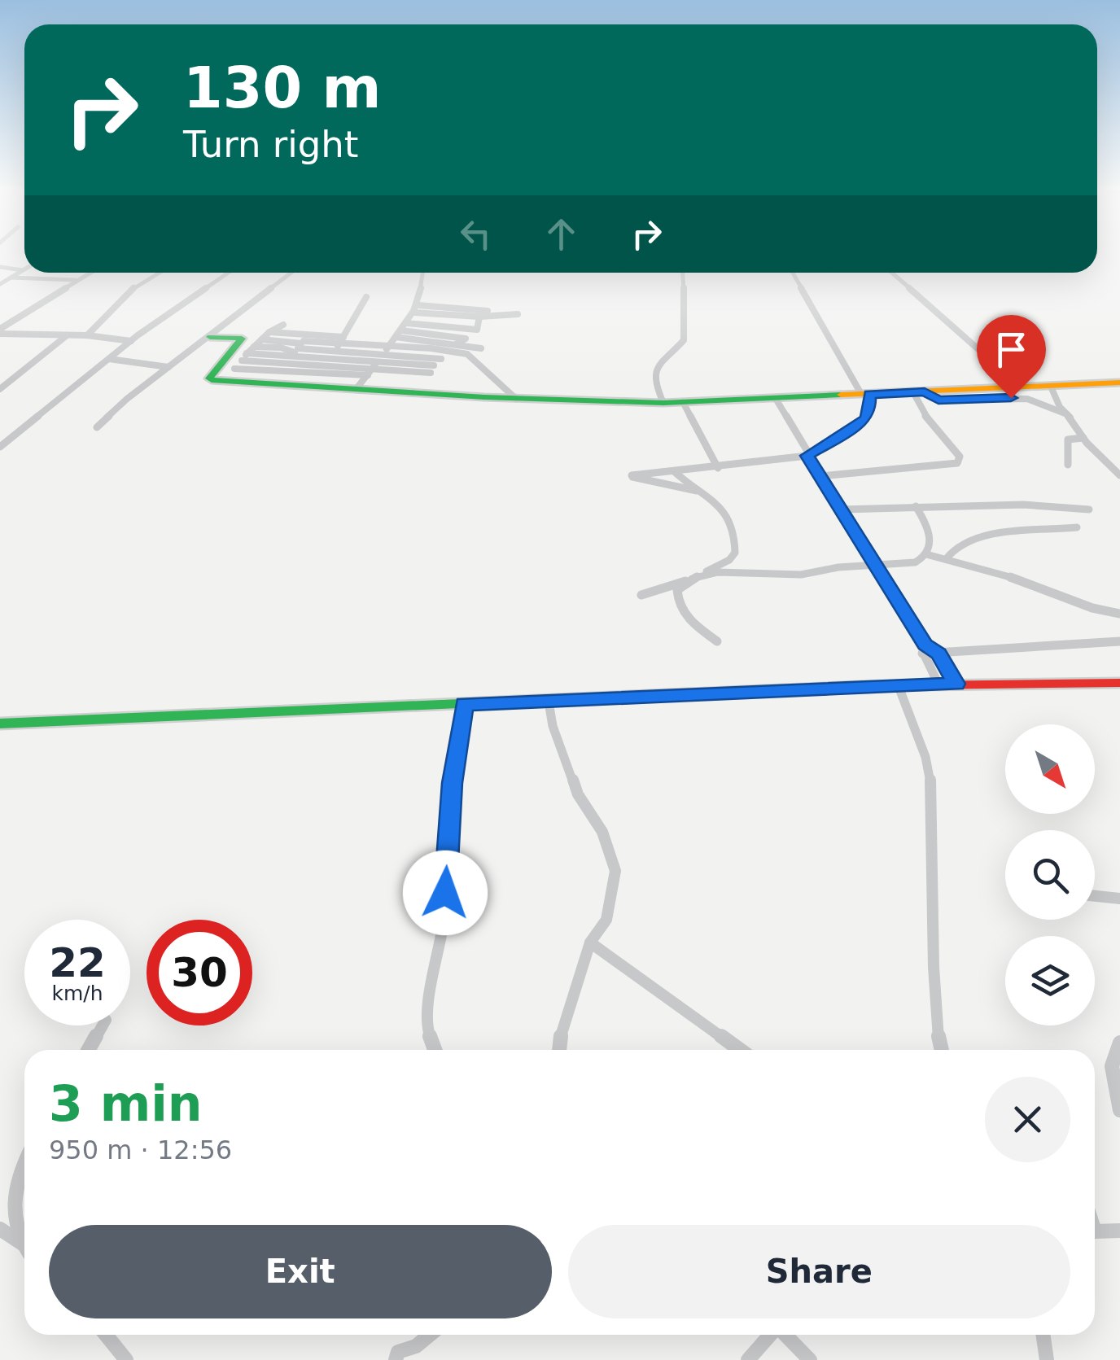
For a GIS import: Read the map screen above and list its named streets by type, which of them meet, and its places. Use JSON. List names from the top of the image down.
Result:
{
  "north": "bottom right",
  "page": {
    "turn": ["130 m", "Turn right"],
    "speed": "22 km/h",
    "limit": "30",
    "heading": ["3 min", "950 m · 12:56"],
    "buttons": ["Exit", "Share"]
  }
}
